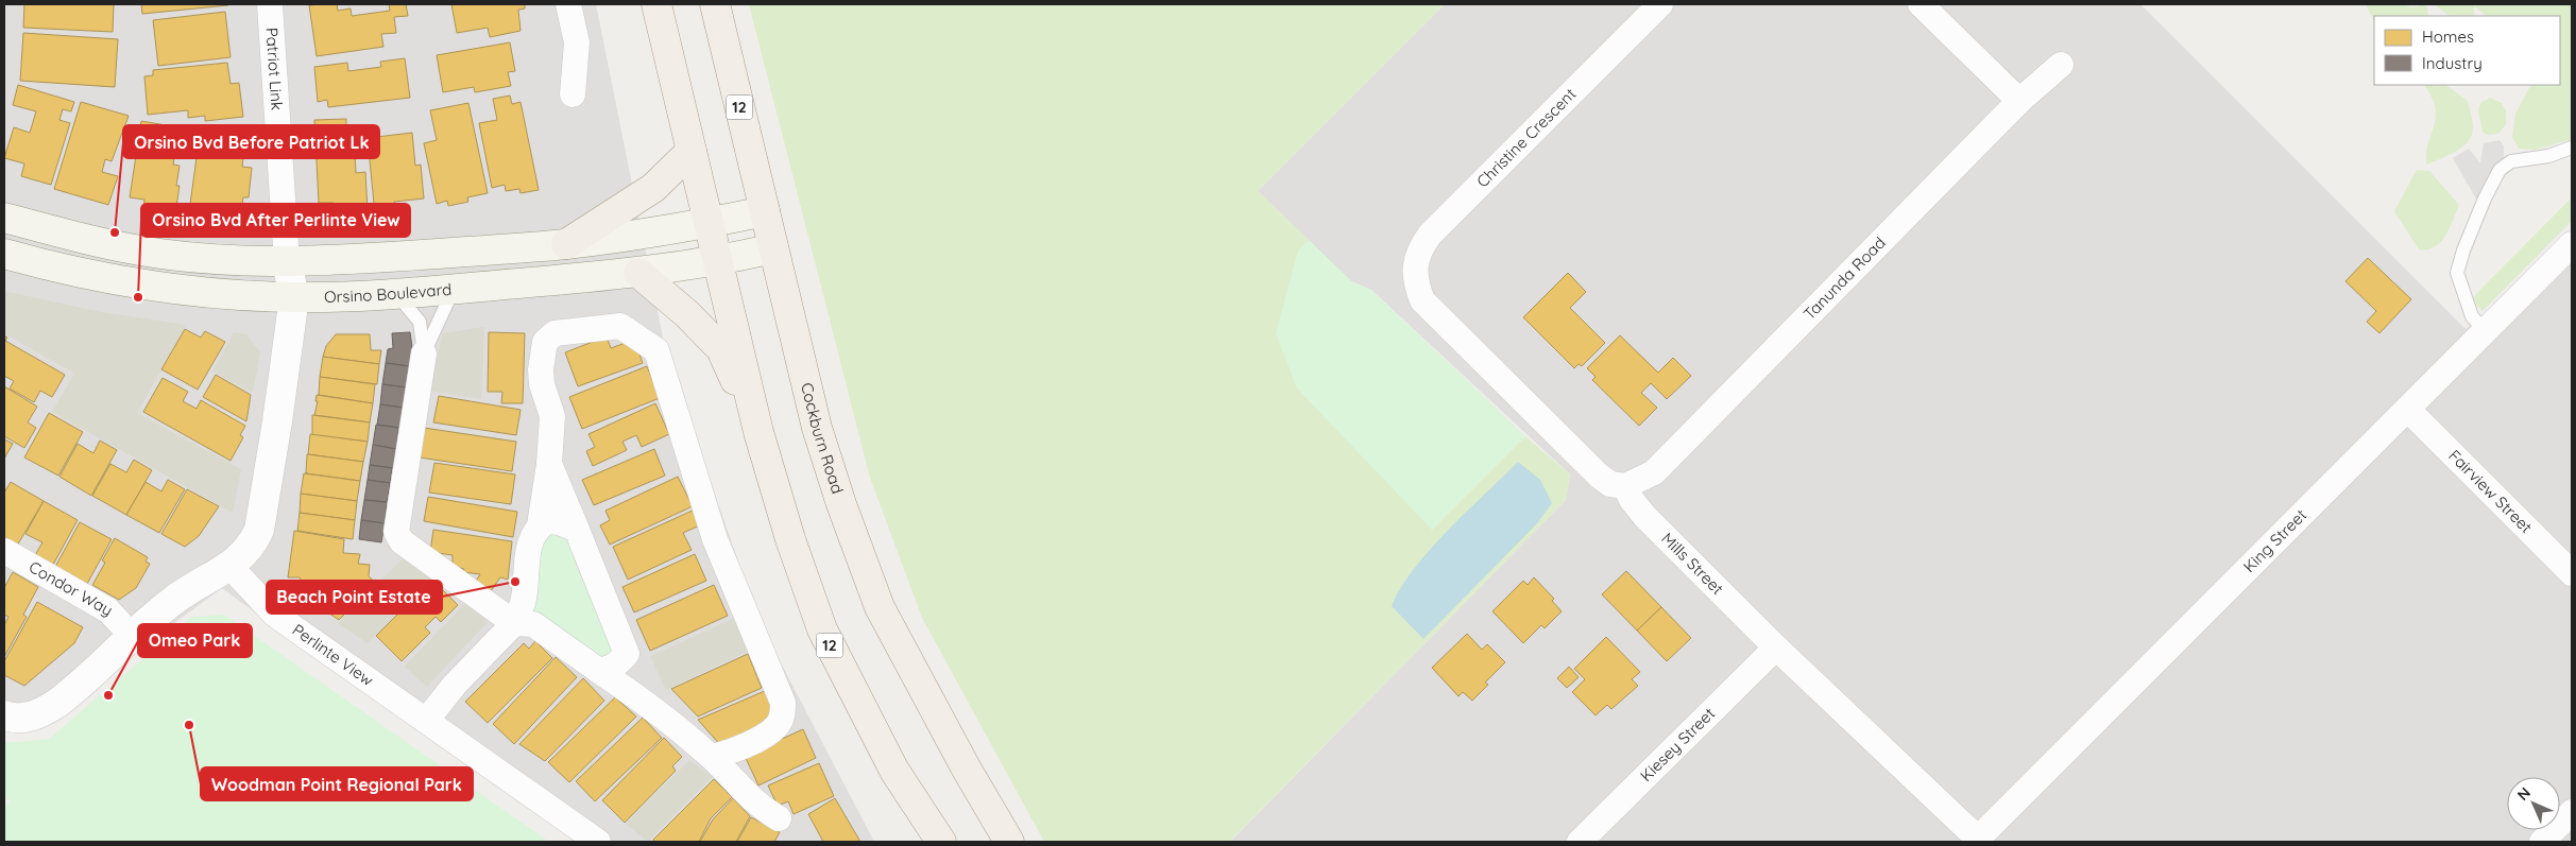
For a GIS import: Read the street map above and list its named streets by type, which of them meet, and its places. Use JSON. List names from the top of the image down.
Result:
{
  "streets": {
    "main road": ["12", "Orsino Boulevard", "Cockburn Road"],
    "street": [
      "Patriot Link",
      "Christine Crescent",
      "Tanunda Road",
      "Fairview Street",
      "King Street",
      "Mills Street",
      "Condor Way",
      "Perlinte View",
      "Kiesey Street"
    ]
  },
  "crossings": [
    ["12", "Orsino Boulevard"],
    ["Christine Crescent", "Tanunda Road"],
    ["Christine Crescent", "Mills Street"],
    ["Tanunda Road", "Mills Street"],
    ["Orsino Boulevard", "Cockburn Road"],
    ["Fairview Street", "King Street"],
    ["King Street", "Mills Street"],
    ["Mills Street", "Kiesey Street"]
  ],
  "places": [
    "Orsino Bvd Before Patriot Lk",
    "Orsino Bvd After Perlinte View",
    "Beach Point Estate",
    "Omeo Park",
    "Woodman Point Regional Park"
  ],
  "legend": ["Homes", "Industry"],
  "north": "top left"
}
